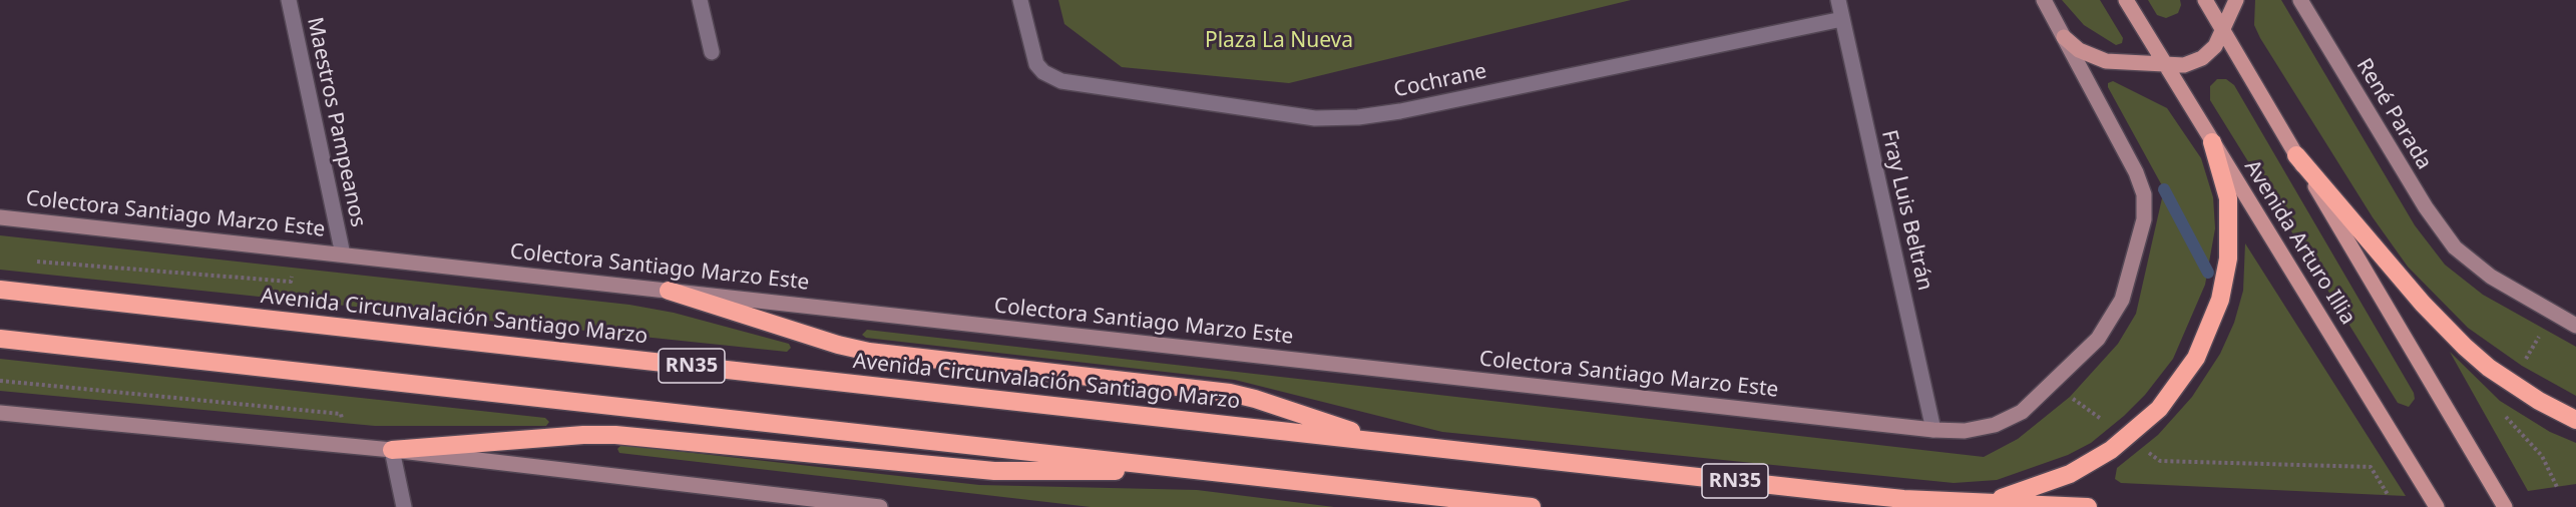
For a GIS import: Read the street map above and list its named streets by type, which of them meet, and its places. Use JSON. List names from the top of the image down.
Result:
{
  "streets": {
    "highway": ["Avenida Circunvalación Santiago Marzo", "RN35"],
    "main road": ["Avenida Arturo Illia"],
    "street": [
      "Cochrane",
      "René Parada",
      "Maestros Pampeanos",
      "Fray Luis Beltrán",
      "Colectora Santiago Marzo Este"
    ]
  },
  "crossings": [
    ["Cochrane", "Fray Luis Beltrán"],
    ["Maestros Pampeanos", "Colectora Santiago Marzo Este"],
    ["Fray Luis Beltrán", "Colectora Santiago Marzo Este"]
  ],
  "parks": ["Plaza La Nueva"]
}
